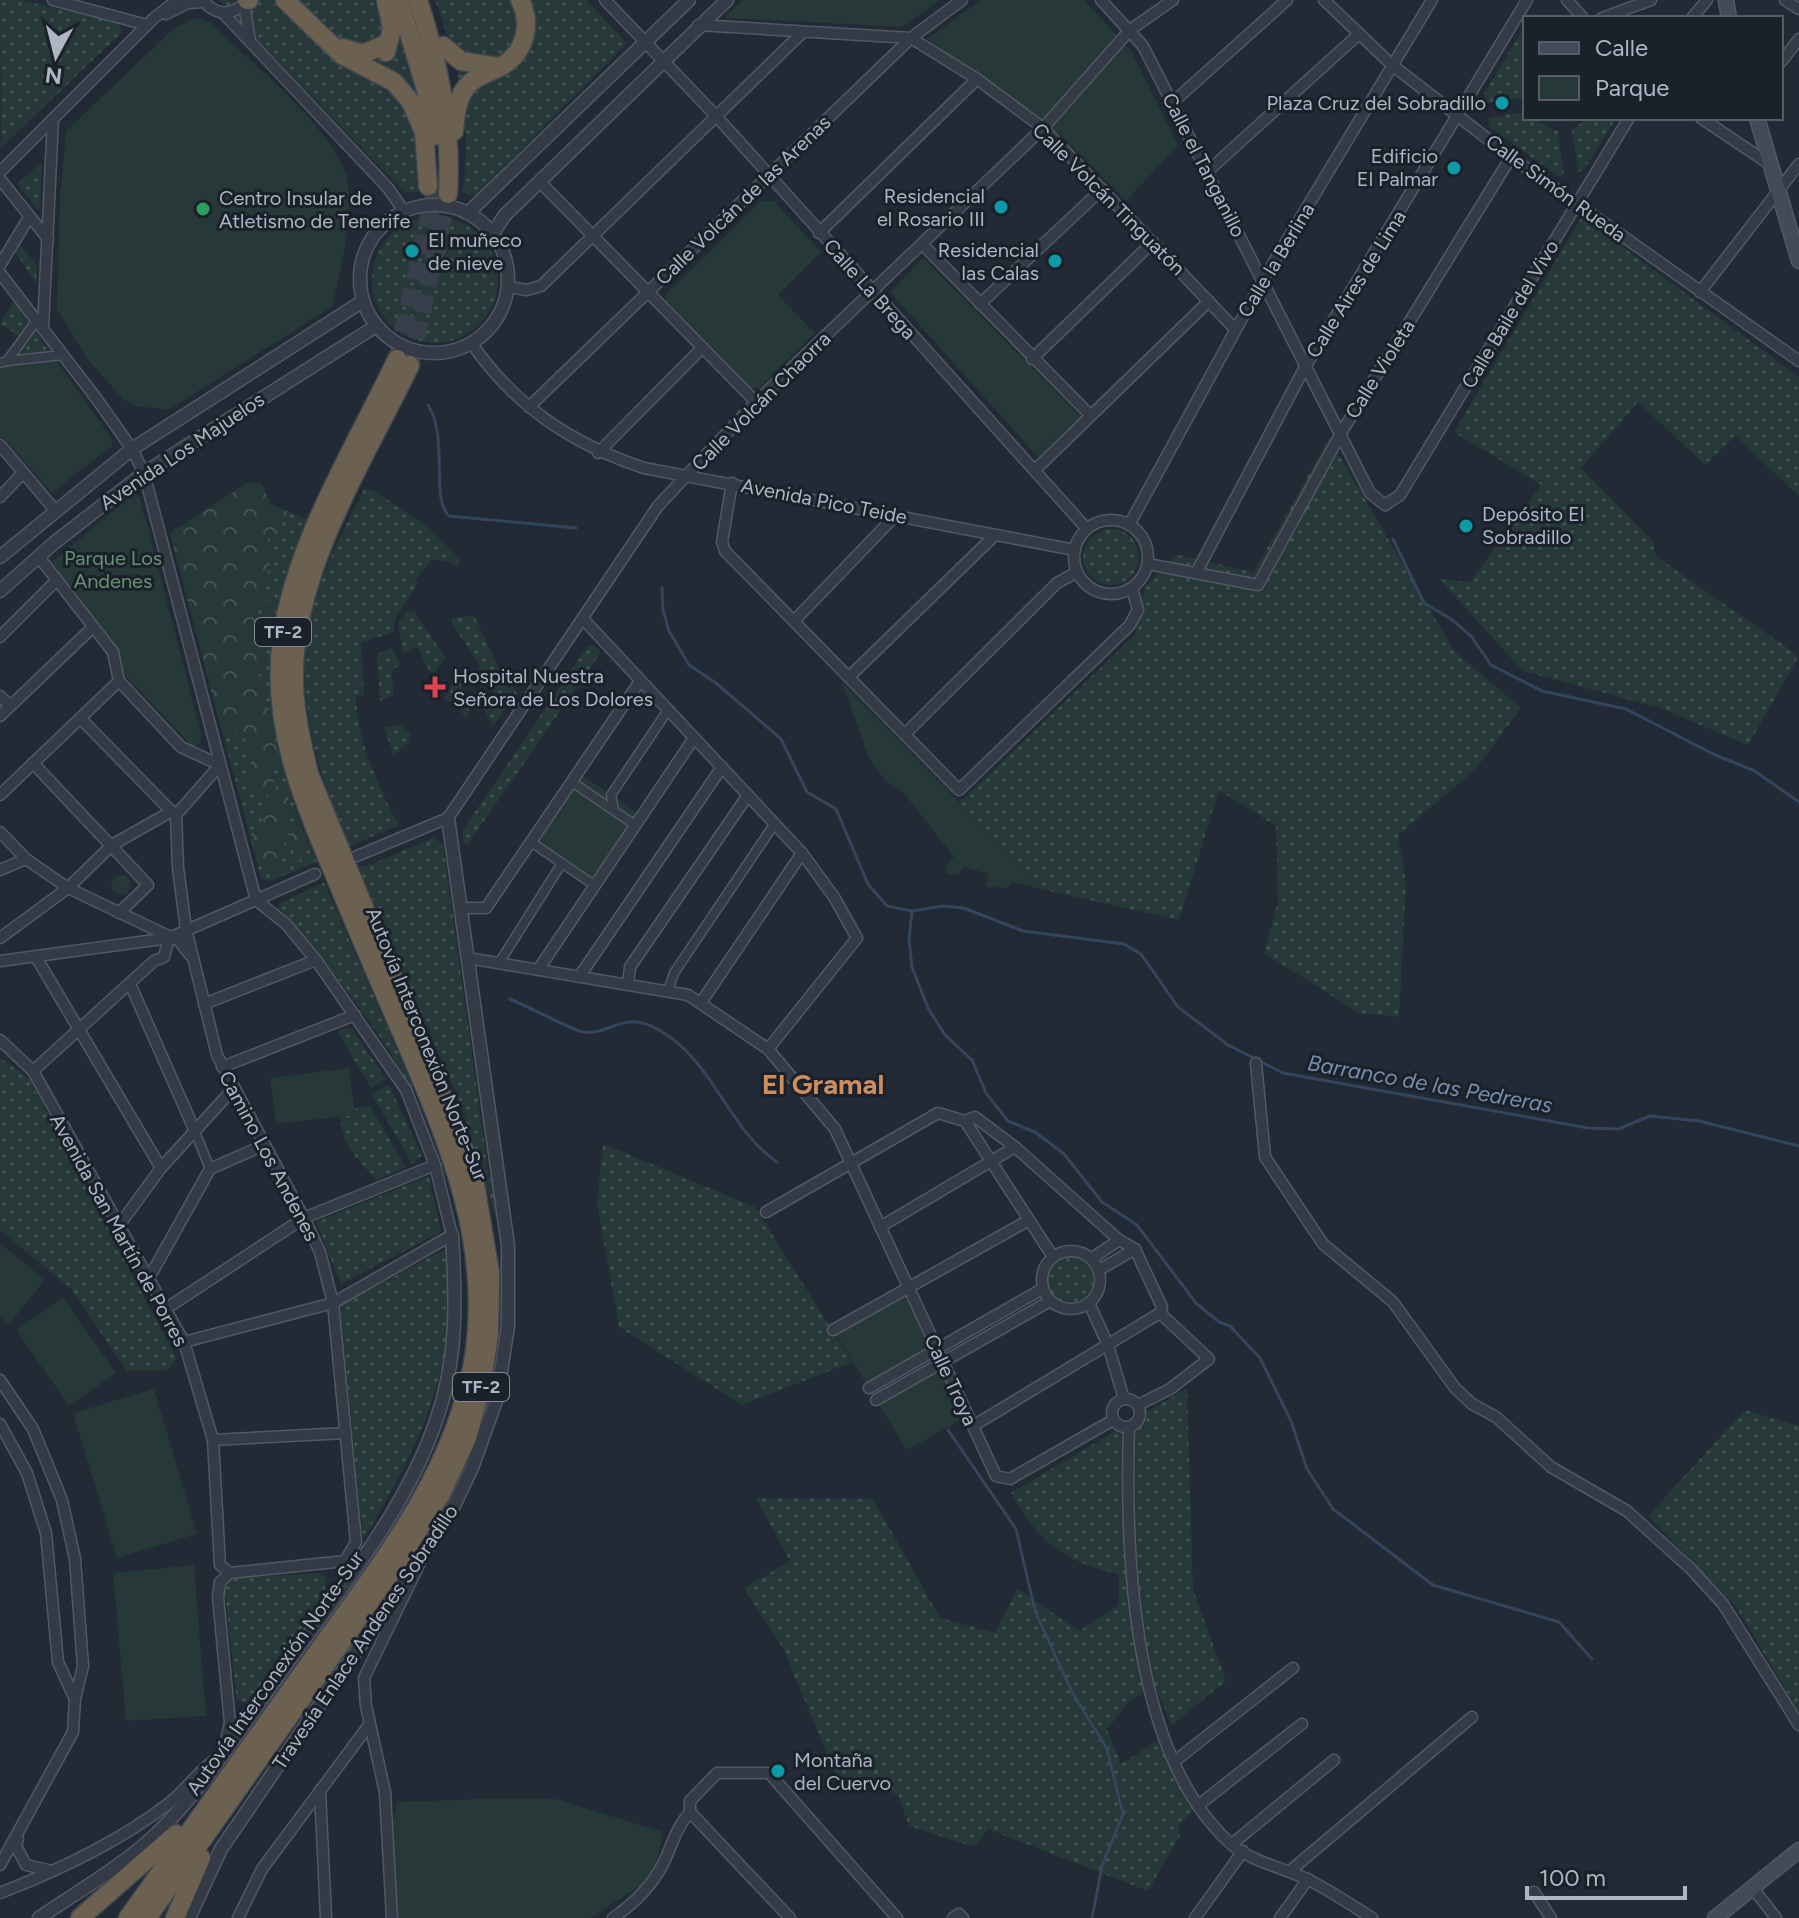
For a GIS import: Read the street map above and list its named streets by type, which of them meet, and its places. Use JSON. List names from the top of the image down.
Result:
{
  "streets": {
    "highway": ["TF-2", "Autovía Interconexión Norte-Sur"],
    "street": [
      "Calle el Tanganillo",
      "Calle Simón Rueda",
      "Calle Volcán Tinguatón",
      "Calle Volcán de las Arenas",
      "Calle la Berlina",
      "Calle Aires de Lima",
      "Calle La Brega",
      "Calle Baile del Vivo",
      "Calle Violeta",
      "Calle Volcán Chaorra",
      "Avenida Los Majuelos",
      "Avenida Pico Teide",
      "Camino Los Andenes",
      "Avenida San Martín de Porres",
      "Calle Troya",
      "Travesía Enlace Andenes Sobradillo"
    ]
  },
  "crossings": [
    ["Calle el Tanganillo", "Calle la Berlina"],
    ["Calle el Tanganillo", "Calle Aires de Lima"],
    ["Calle el Tanganillo", "Calle Baile del Vivo"],
    ["Calle el Tanganillo", "Calle Violeta"],
    ["Calle el Tanganillo", "Calle Volcán Chaorra"],
    ["Calle Simón Rueda", "Calle la Berlina"],
    ["Calle Simón Rueda", "Calle Aires de Lima"],
    ["Calle Simón Rueda", "Calle Baile del Vivo"],
    ["Calle Simón Rueda", "Calle Violeta"],
    ["Calle Volcán Tinguatón", "Calle Volcán de las Arenas"],
    ["Calle Volcán Tinguatón", "Calle la Berlina"],
    ["Calle Volcán Tinguatón", "Calle Volcán Chaorra"],
    ["Calle Volcán de las Arenas", "Calle La Brega"],
    ["Calle Volcán de las Arenas", "Avenida Pico Teide"],
    ["Calle la Berlina", "Calle La Brega"],
    ["Calle la Berlina", "Avenida Pico Teide"],
    ["Calle Aires de Lima", "Calle Violeta"],
    ["Calle La Brega", "Calle Volcán Chaorra"],
    ["Calle La Brega", "Avenida Pico Teide"],
    ["Calle Volcán Chaorra", "Avenida Pico Teide"],
    ["Calle Volcán Chaorra", "Travesía Enlace Andenes Sobradillo"],
    ["Avenida Los Majuelos", "Avenida Pico Teide"],
    ["Camino Los Andenes", "Avenida San Martín de Porres"],
    ["Calle Troya", "Travesía Enlace Andenes Sobradillo"]
  ],
  "districts": ["El Gramal"],
  "water": ["Barranco de las Pedreras"],
  "parks": ["Parque Los Andenes"],
  "places": {
    "other": [
      "Plaza Cruz del Sobradillo",
      "Edificio El Palmar",
      "Residencial el Rosario III",
      "Centro Insular de Atletismo de Tenerife",
      "El muñeco de nieve",
      "Residencial las Calas",
      "Depósito El Sobradillo",
      "Montaña del Cuervo"
    ],
    "health": ["Hospital Nuestra Señora de Los Dolores"]
  },
  "legend": ["Calle", "Parque"],
  "scale_bar": "100 m",
  "north": "bottom"
}
